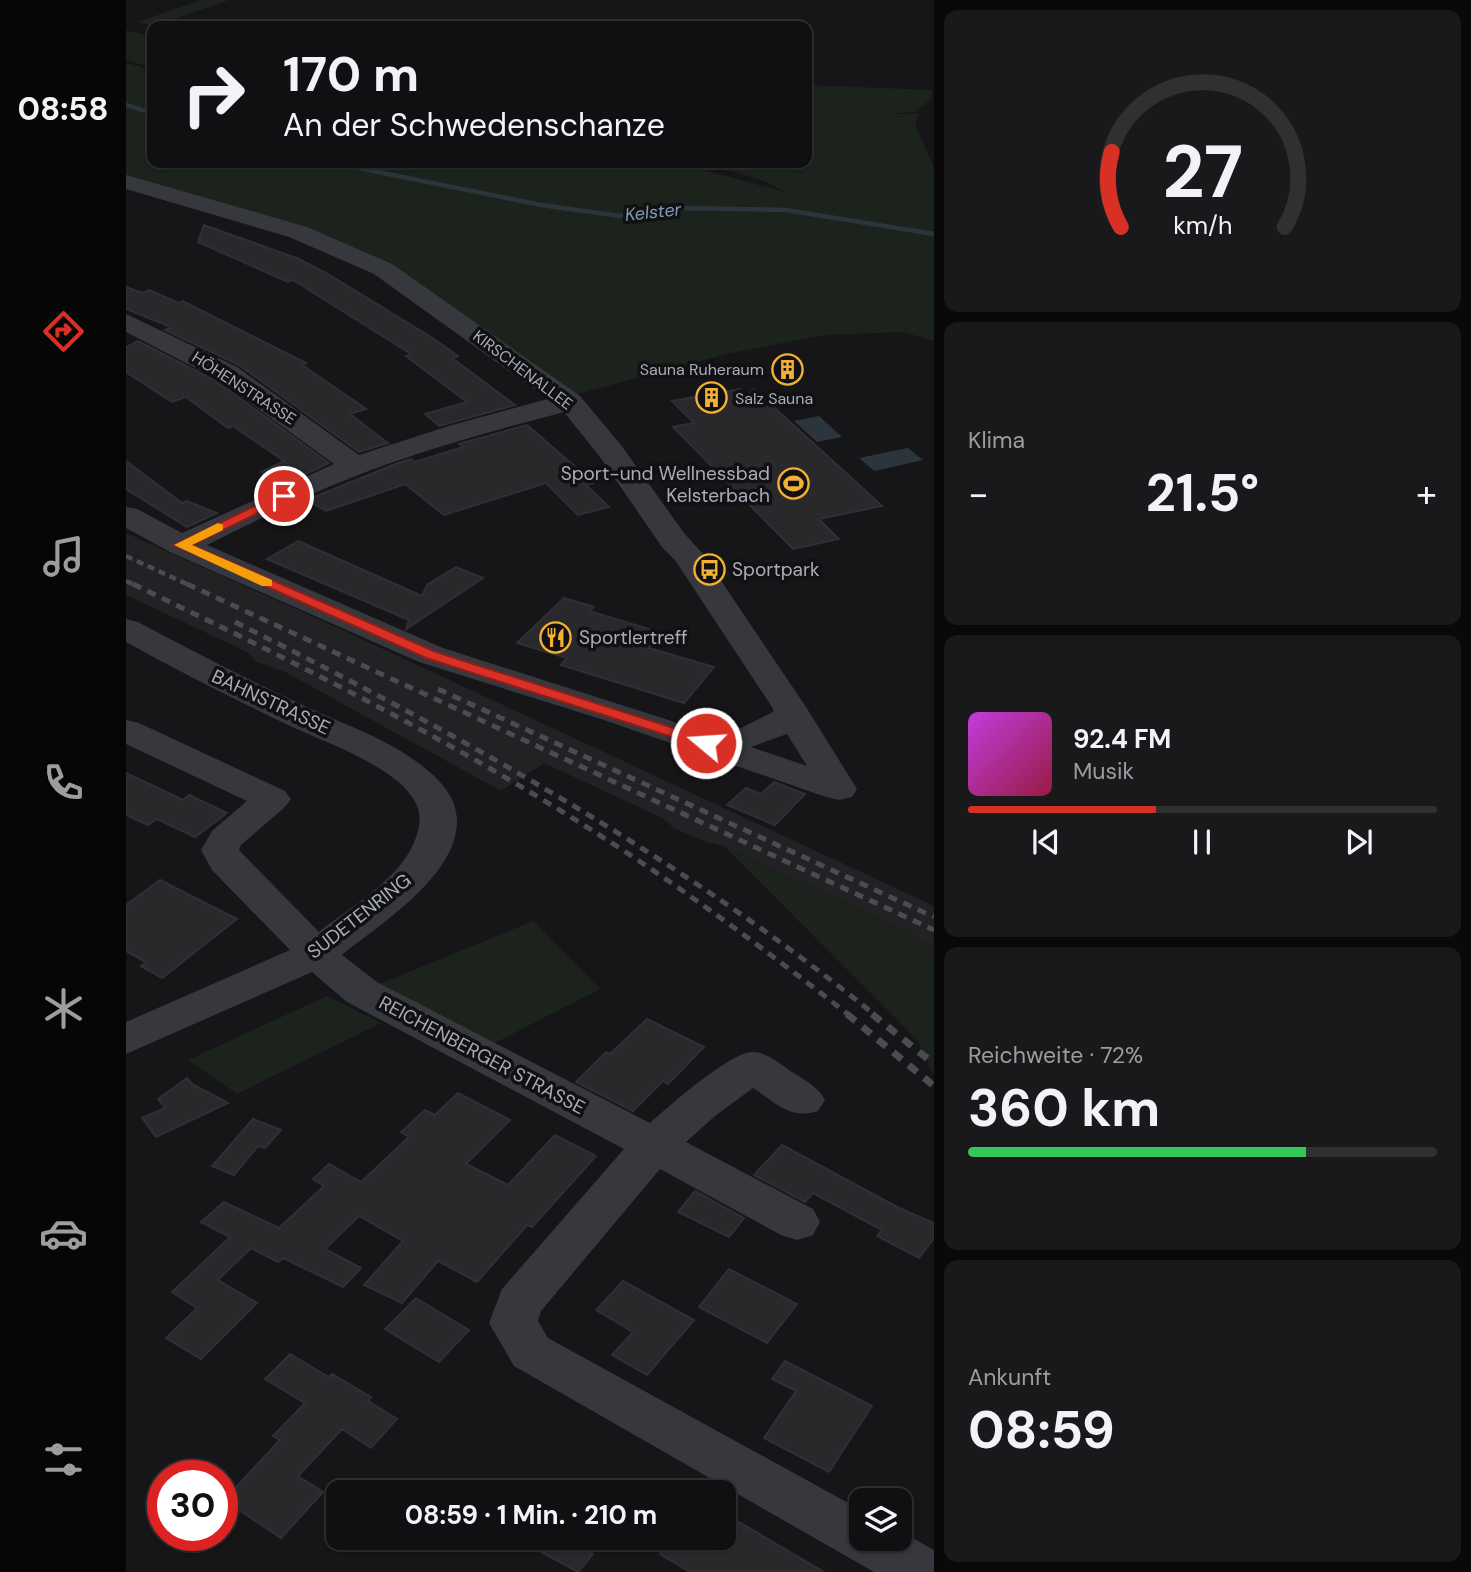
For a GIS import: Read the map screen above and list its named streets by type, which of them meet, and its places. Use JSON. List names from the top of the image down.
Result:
{
  "streets": {
    "street": [
      "KIRSCHENALLEE",
      "HÖHENSTRASSE",
      "BAHNSTRASSE",
      "SUDETENRING",
      "REICHENBERGER STRASSE"
    ]
  },
  "crossings": [
    ["BAHNSTRASSE", "SUDETENRING"],
    ["SUDETENRING", "REICHENBERGER STRASSE"]
  ],
  "water": ["Kelster"],
  "places": {
    "building": ["Sauna Ruheraum", "Salz Sauna"],
    "sports": ["Sport-und Wellnessbad Kelsterbach"],
    "bus stop": ["Sportpark"],
    "restaurant": ["Sportlertreff"]
  },
  "page": {
    "tabs": "08:58",
    "turn": ["170 m", "An der Schwedenschanze"],
    "tile": [
      "Klima",
      ["Reichweite · 72%", "360 km"],
      ["Ankunft", "08:59"]
    ],
    "heat": ["−", "21.5°", "+"],
    "song": ["92.4 FM", "Musik"],
    "limit": "30",
    "trip": "08:59 · 1 Min. · 210 m",
    "gauge": ["27", "km/h"]
  }
}
